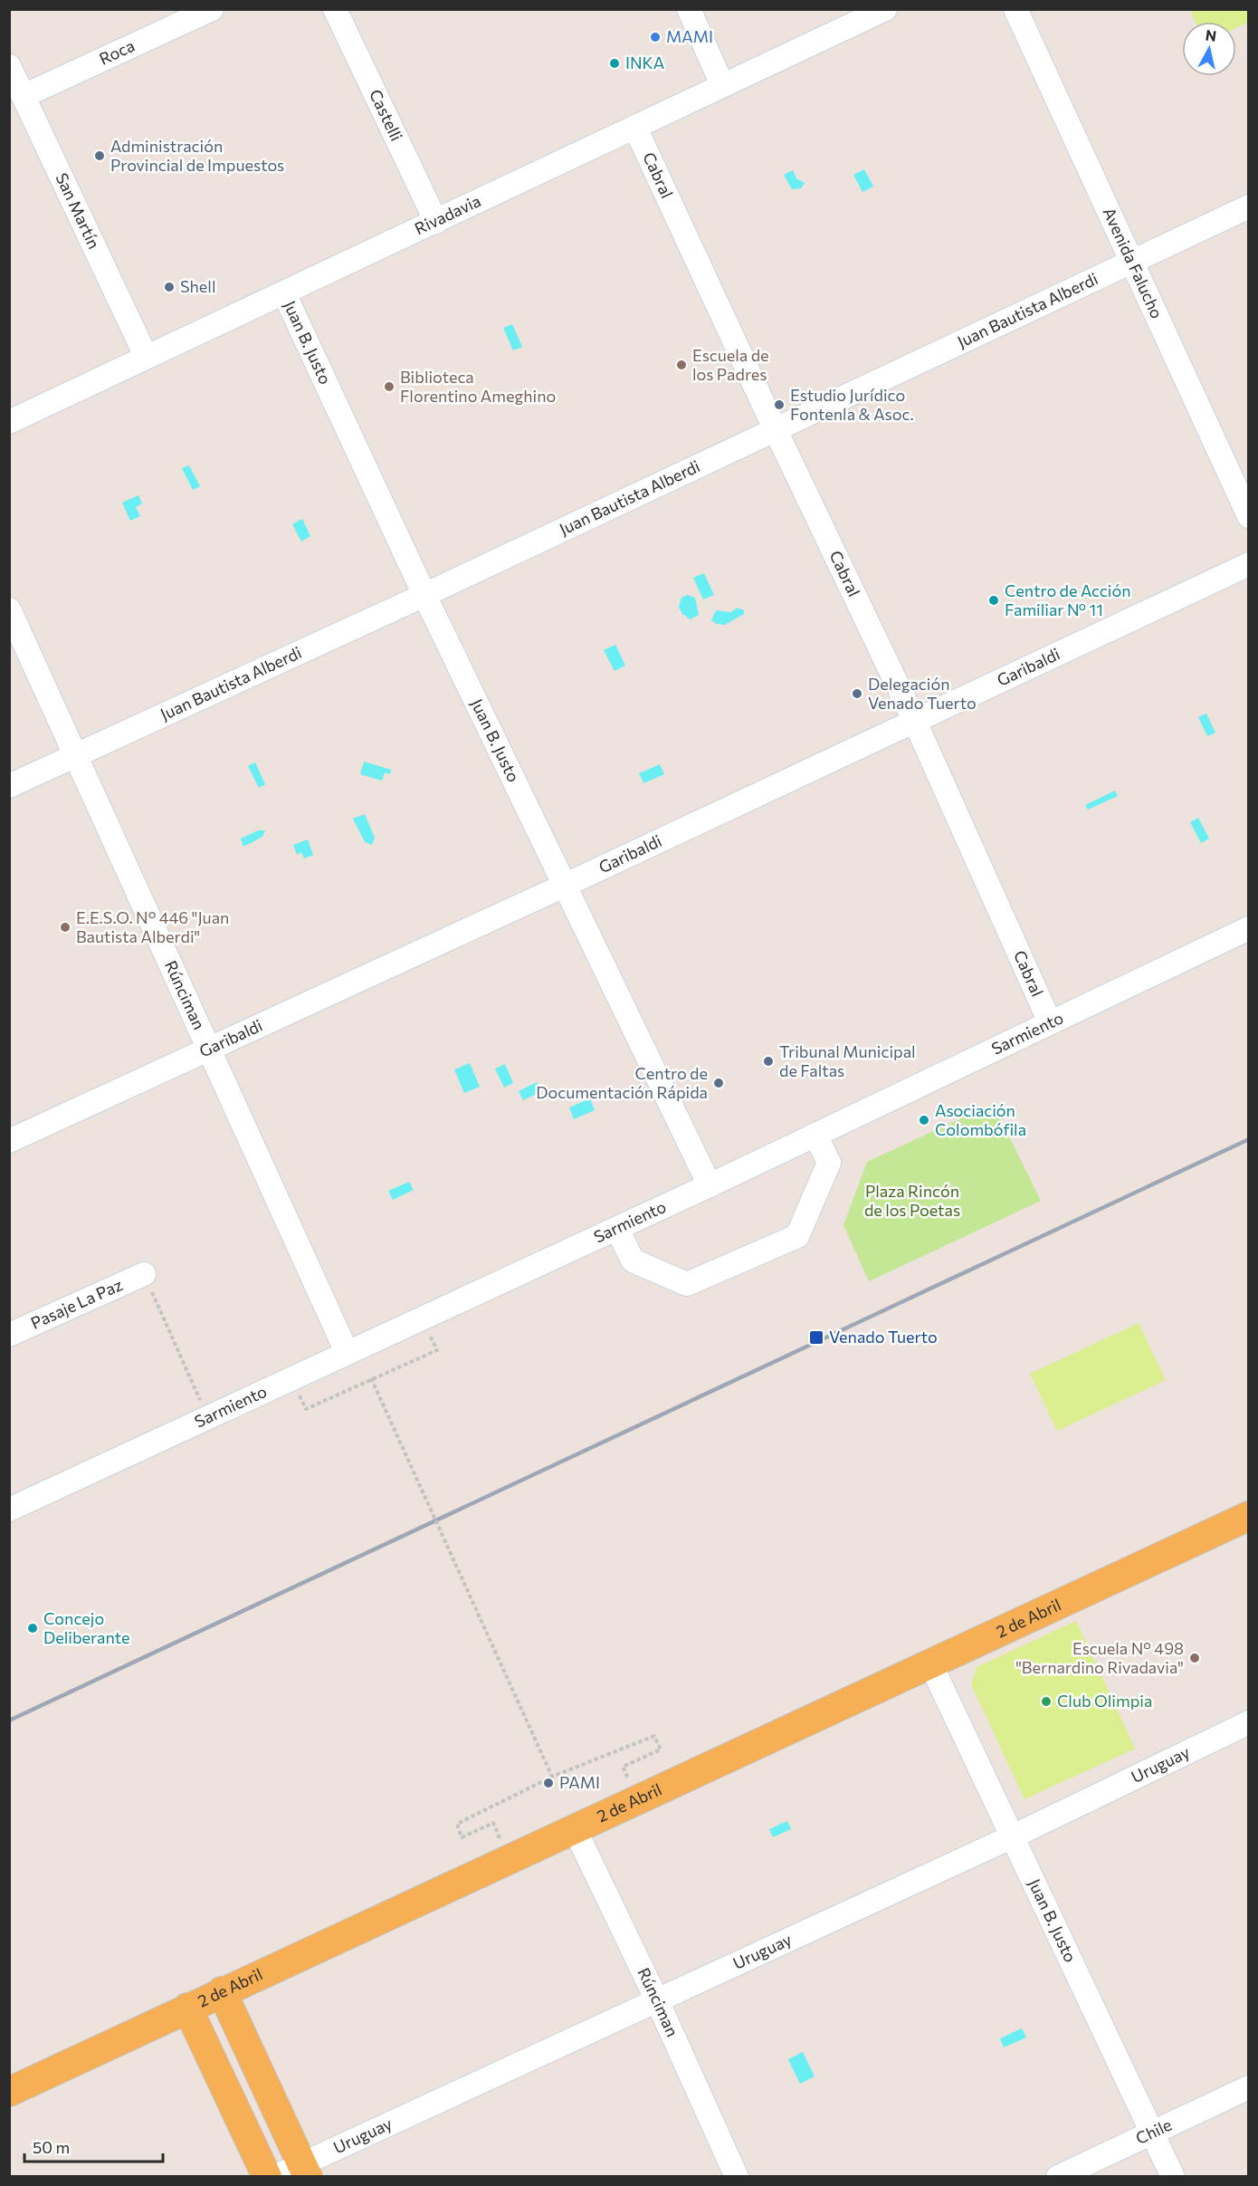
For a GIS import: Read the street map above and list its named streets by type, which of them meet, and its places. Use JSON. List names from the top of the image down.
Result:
{
  "streets": {
    "main road": ["2 de Abril"],
    "street": [
      "Roca",
      "Castelli",
      "Cabral",
      "San Martín",
      "Rivadavia",
      "Avenida Falucho",
      "Juan Bautista Alberdi",
      "Juan B. Justo",
      "Garibaldi",
      "Rúnciman",
      "Sarmiento",
      "Pasaje La Paz",
      "Uruguay",
      "Chile"
    ]
  },
  "crossings": [
    ["Roca", "San Martín"],
    ["Castelli", "Rivadavia"],
    ["Cabral", "Rivadavia"],
    ["Cabral", "Juan Bautista Alberdi"],
    ["Cabral", "Garibaldi"],
    ["Cabral", "Sarmiento"],
    ["San Martín", "Rivadavia"],
    ["Rivadavia", "Juan B. Justo"],
    ["Avenida Falucho", "Juan Bautista Alberdi"],
    ["Juan Bautista Alberdi", "Juan B. Justo"],
    ["Juan Bautista Alberdi", "Rúnciman"],
    ["Juan B. Justo", "Garibaldi"],
    ["Juan B. Justo", "Sarmiento"],
    ["Juan B. Justo", "2 de Abril"],
    ["Juan B. Justo", "Uruguay"],
    ["Juan B. Justo", "Chile"],
    ["Garibaldi", "Rúnciman"],
    ["Rúnciman", "Sarmiento"],
    ["Rúnciman", "2 de Abril"],
    ["Rúnciman", "Uruguay"]
  ],
  "parks": ["Plaza Rincón de los Poetas"],
  "places": {
    "other": [
      "MAMI",
      "INKA",
      "Administración Provincial de Impuestos",
      "Shell",
      "Escuela de los Padres",
      "Biblioteca Florentino Ameghino",
      "Estudio Jurídico Fontenla & Asoc.",
      "Centro de Acción Familiar Nº 11",
      "Delegación Venado Tuerto",
      "E.E.S.O. N° 446 \"Juan Bautista Alberdi\"",
      "Tribunal Municipal de Faltas",
      "Centro de Documentación Rápida",
      "Asociación Colombófila",
      "Concejo Deliberante",
      "Escuela N° 498 \"Bernardino Rivadavia\"",
      "Club Olimpia",
      "PAMI"
    ],
    "transit": ["Venado Tuerto"]
  },
  "scale_bar": "50 m",
  "north": "top"
}
